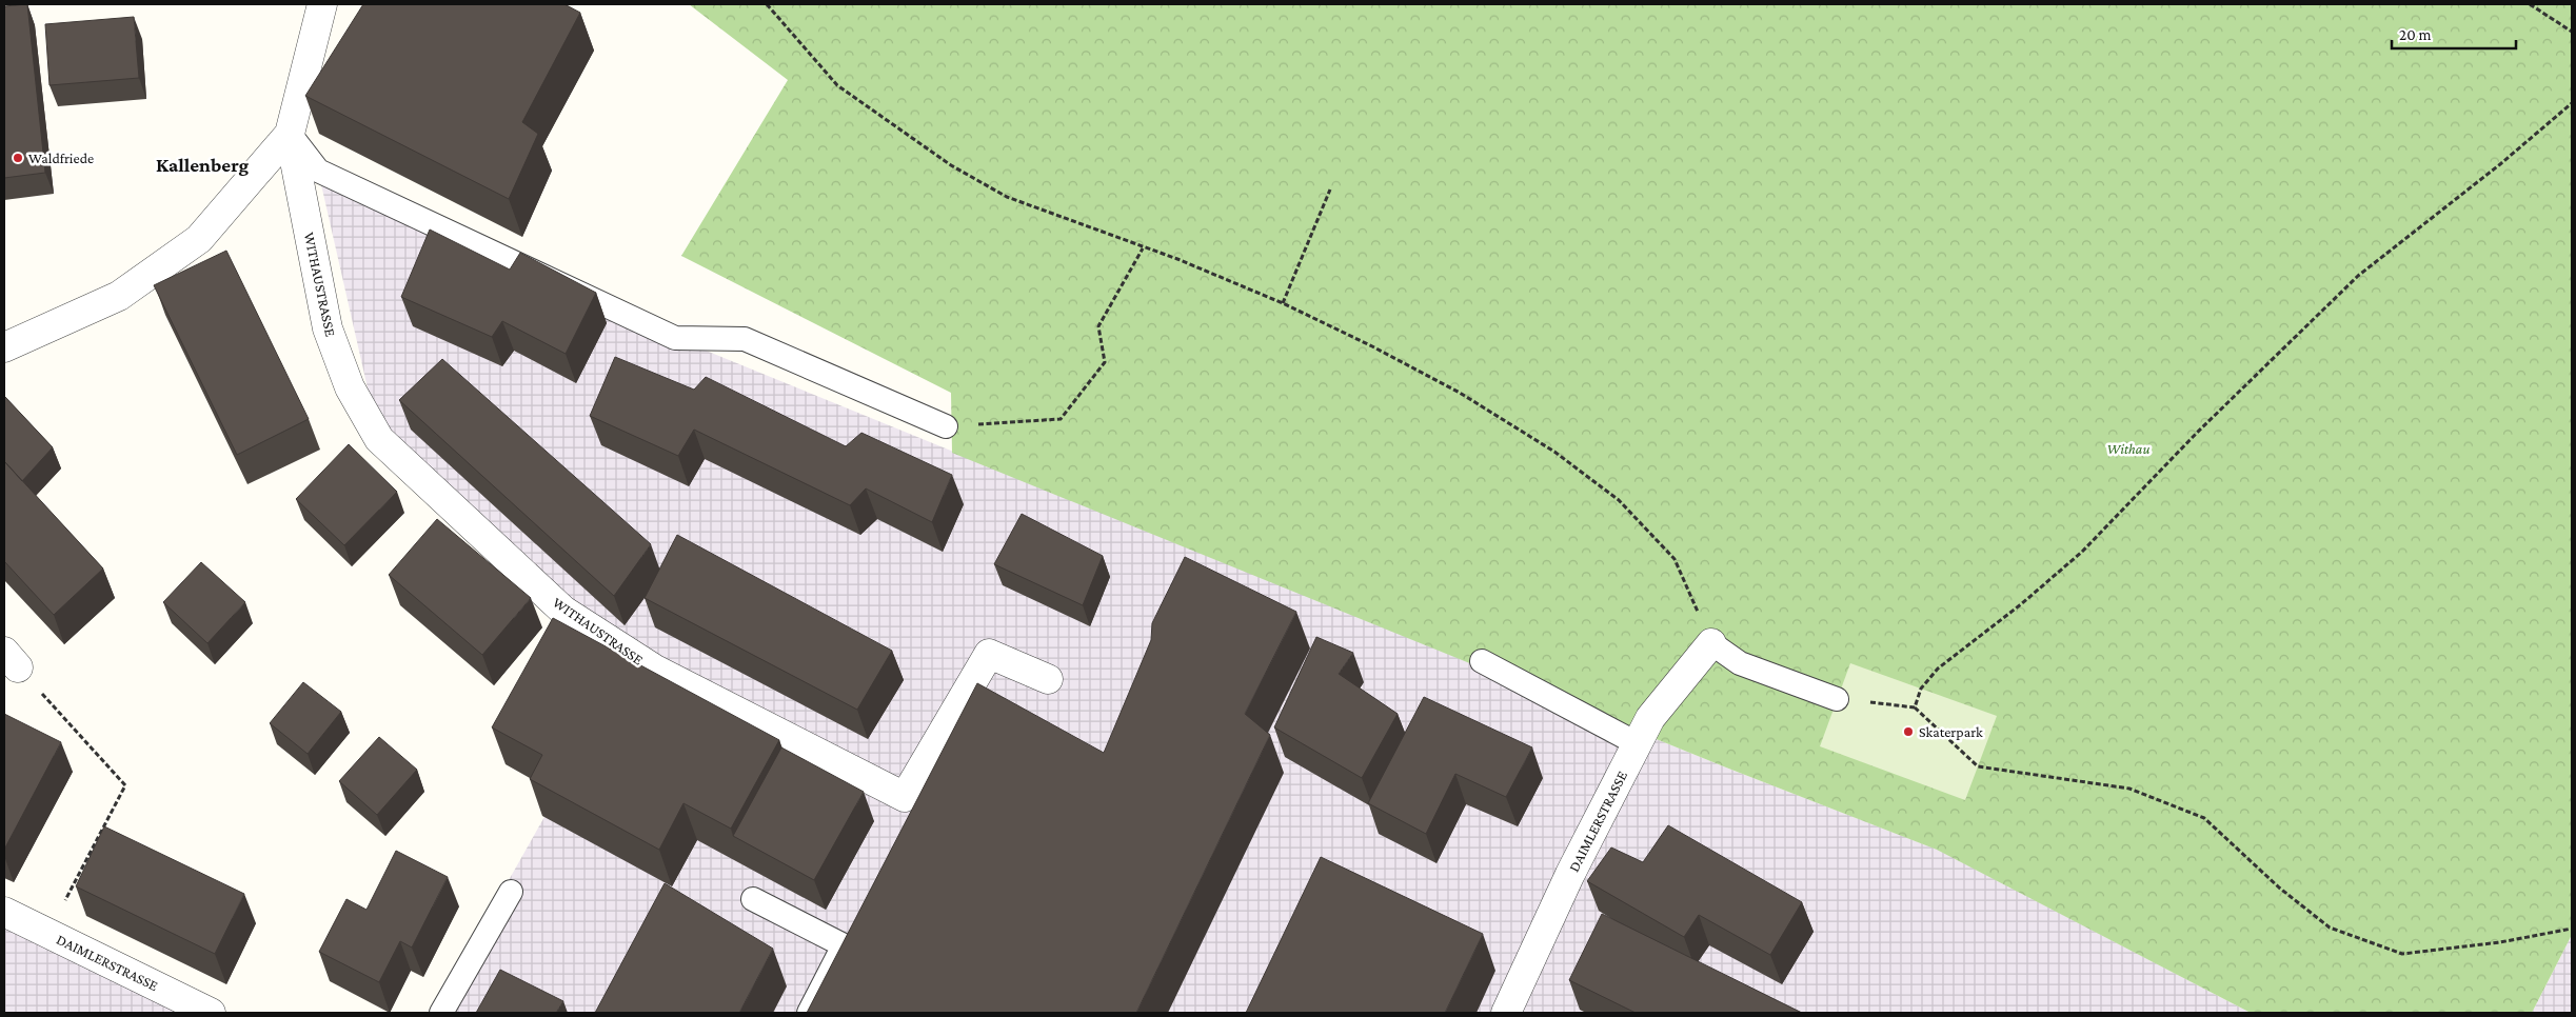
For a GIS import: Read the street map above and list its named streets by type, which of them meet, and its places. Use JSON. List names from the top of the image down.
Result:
{
  "streets": {
    "street": ["WITHAUSTRASSE", "DAIMLERSTRASSE"]
  },
  "districts": ["Kallenberg"],
  "parks": ["Withau"],
  "places": ["Waldfriede", "Skaterpark"],
  "scale_bar": "20 m"
}
